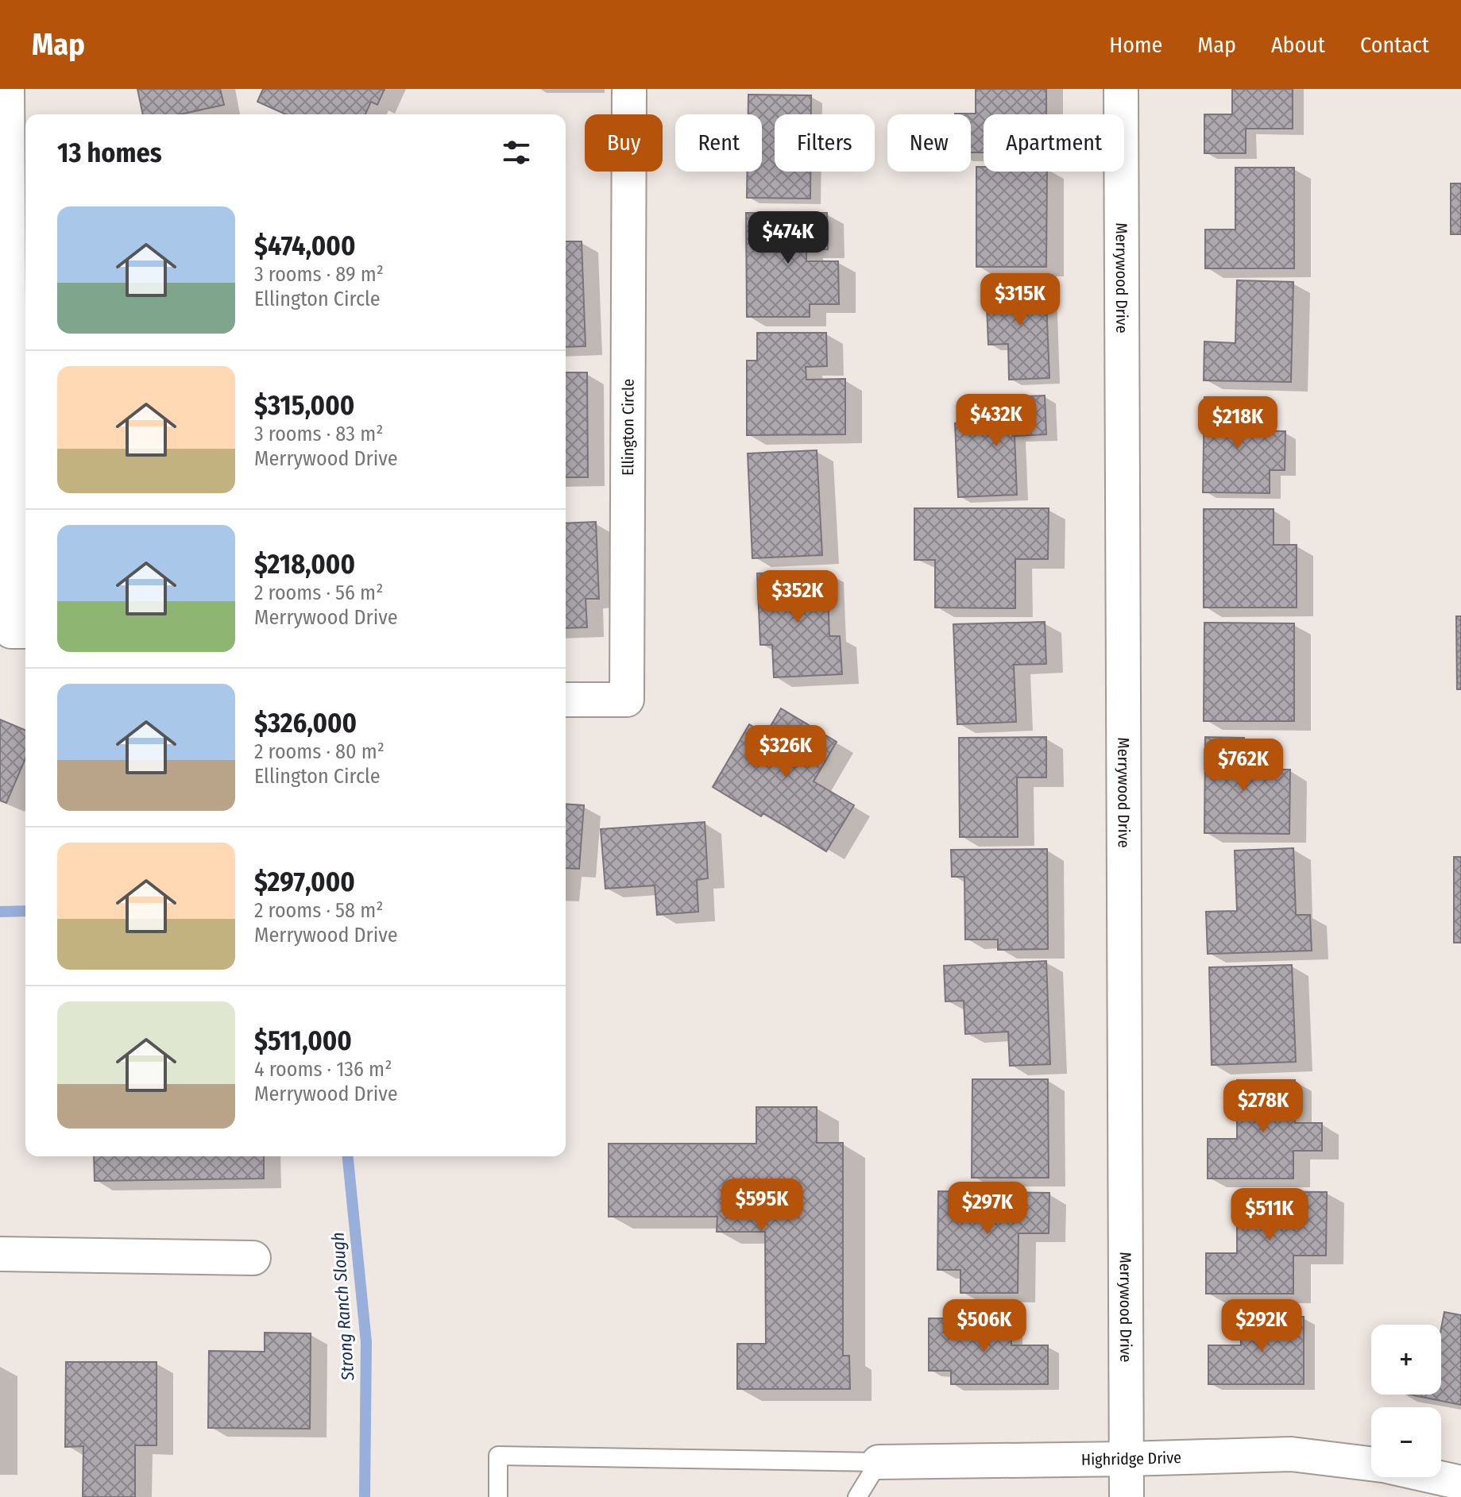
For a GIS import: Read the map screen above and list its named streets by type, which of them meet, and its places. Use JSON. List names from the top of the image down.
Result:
{
  "streets": {
    "street": ["Merrywood Drive", "Ellington Circle", "Highridge Drive"]
  },
  "crossings": [
    ["Merrywood Drive", "Highridge Drive"]
  ],
  "water": ["Strong Ranch Slough"],
  "page": {
    "header": "Map",
    "nav": [
      "Home",
      "Map",
      "About",
      "Contact"
    ],
    "chip": [
      "Buy",
      "Rent",
      "Filters",
      "New",
      "Apartment"
    ],
    "heading": "13 homes",
    "list": [
      {
        "name": "$474,000",
        "note": "3 rooms · 89 m² · Ellington Circle"
      },
      {
        "name": "$315,000",
        "note": "3 rooms · 83 m² · Merrywood Drive"
      },
      {
        "name": "$218,000",
        "note": "2 rooms · 56 m² · Merrywood Drive"
      },
      {
        "name": "$326,000",
        "note": "2 rooms · 80 m² · Ellington Circle"
      },
      {
        "name": "$297,000",
        "note": "2 rooms · 58 m² · Merrywood Drive"
      },
      {
        "name": "$511,000",
        "note": "4 rooms · 136 m² · Merrywood Drive"
      }
    ],
    "price": [
      "$474K",
      "$315K",
      "$432K",
      "$218K",
      "$352K",
      "$326K",
      "$762K",
      "$278K",
      "$595K",
      "$297K",
      "$511K",
      "$506K",
      "$292K"
    ],
    "map_buttons": ["+", "−"]
  }
}
